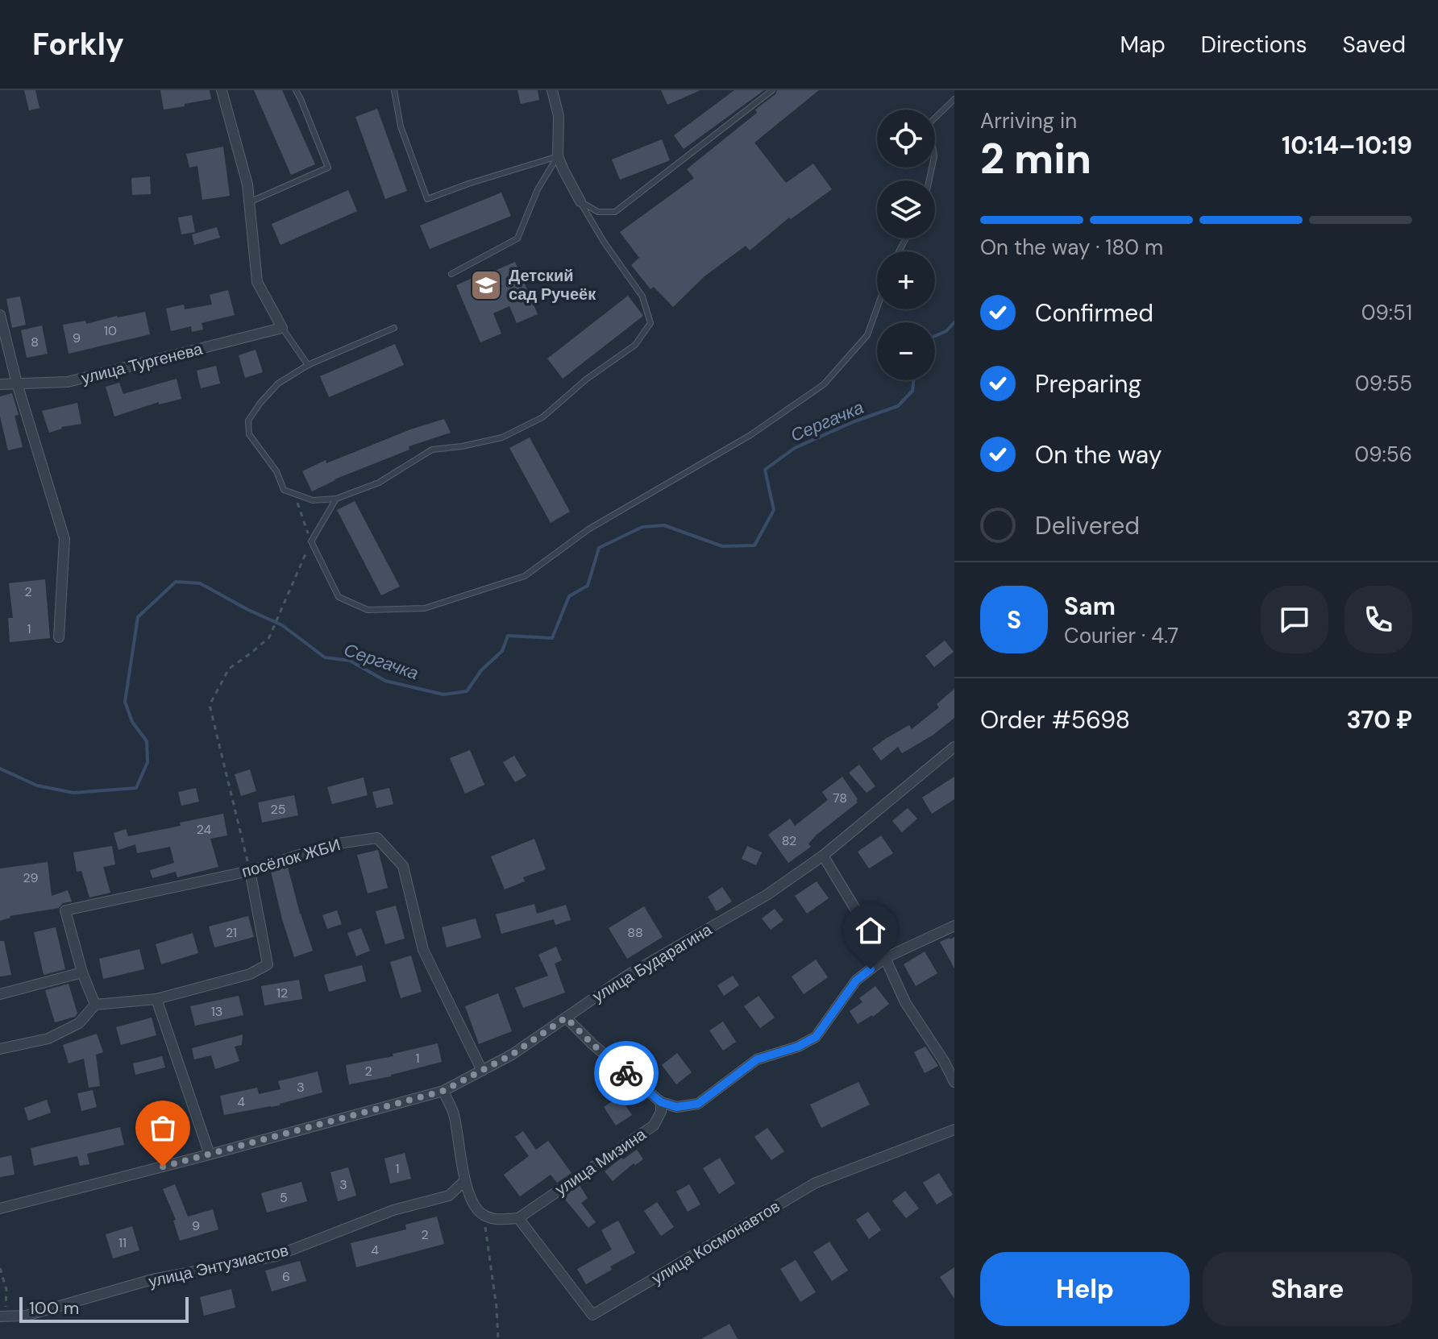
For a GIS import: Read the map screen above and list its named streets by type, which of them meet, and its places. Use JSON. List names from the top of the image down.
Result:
{
  "streets": {
    "street": [
      "улица Тургенева",
      "посёлок ЖБИ",
      "улица Бударагина",
      "улица Мизина",
      "улица Космонавтов",
      "улица Энтузиастов"
    ]
  },
  "crossings": [
    ["посёлок ЖБИ", "улица Бударагина"],
    ["улица Мизина", "улица Космонавтов"]
  ],
  "water": ["Сергачка"],
  "places": {
    "school or university": ["Детский сад Ручеёк"]
  },
  "house_numbers": [
    "10",
    "9",
    "8",
    "2",
    "1",
    "78",
    "25",
    "24",
    "82",
    "29",
    "21",
    "88",
    "12",
    "13",
    "1",
    "2",
    "3",
    "4",
    "1",
    "3",
    "5",
    "9",
    "2",
    "11",
    "4",
    "6"
  ],
  "scale_bar": "100 m",
  "page": {
    "header": "Forkly",
    "nav": ["Map", "Directions", "Saved"],
    "heading": ["2 min", "Arriving in", "10:14–10:19"],
    "panel": [
      "Sam",
      "Courier · 4.7",
      "Order #5698",
      "370 ₽"
    ],
    "map_buttons": ["+", "−"],
    "bar": "On the way · 180 m",
    "list": [
      ["Confirmed", "09:51"],
      ["Preparing", "09:55"],
      ["On the way", "09:56"],
      "Delivered"
    ],
    "round": "S",
    "buttons": ["Help", "Share"],
    "scale": "100 m"
  }
}
